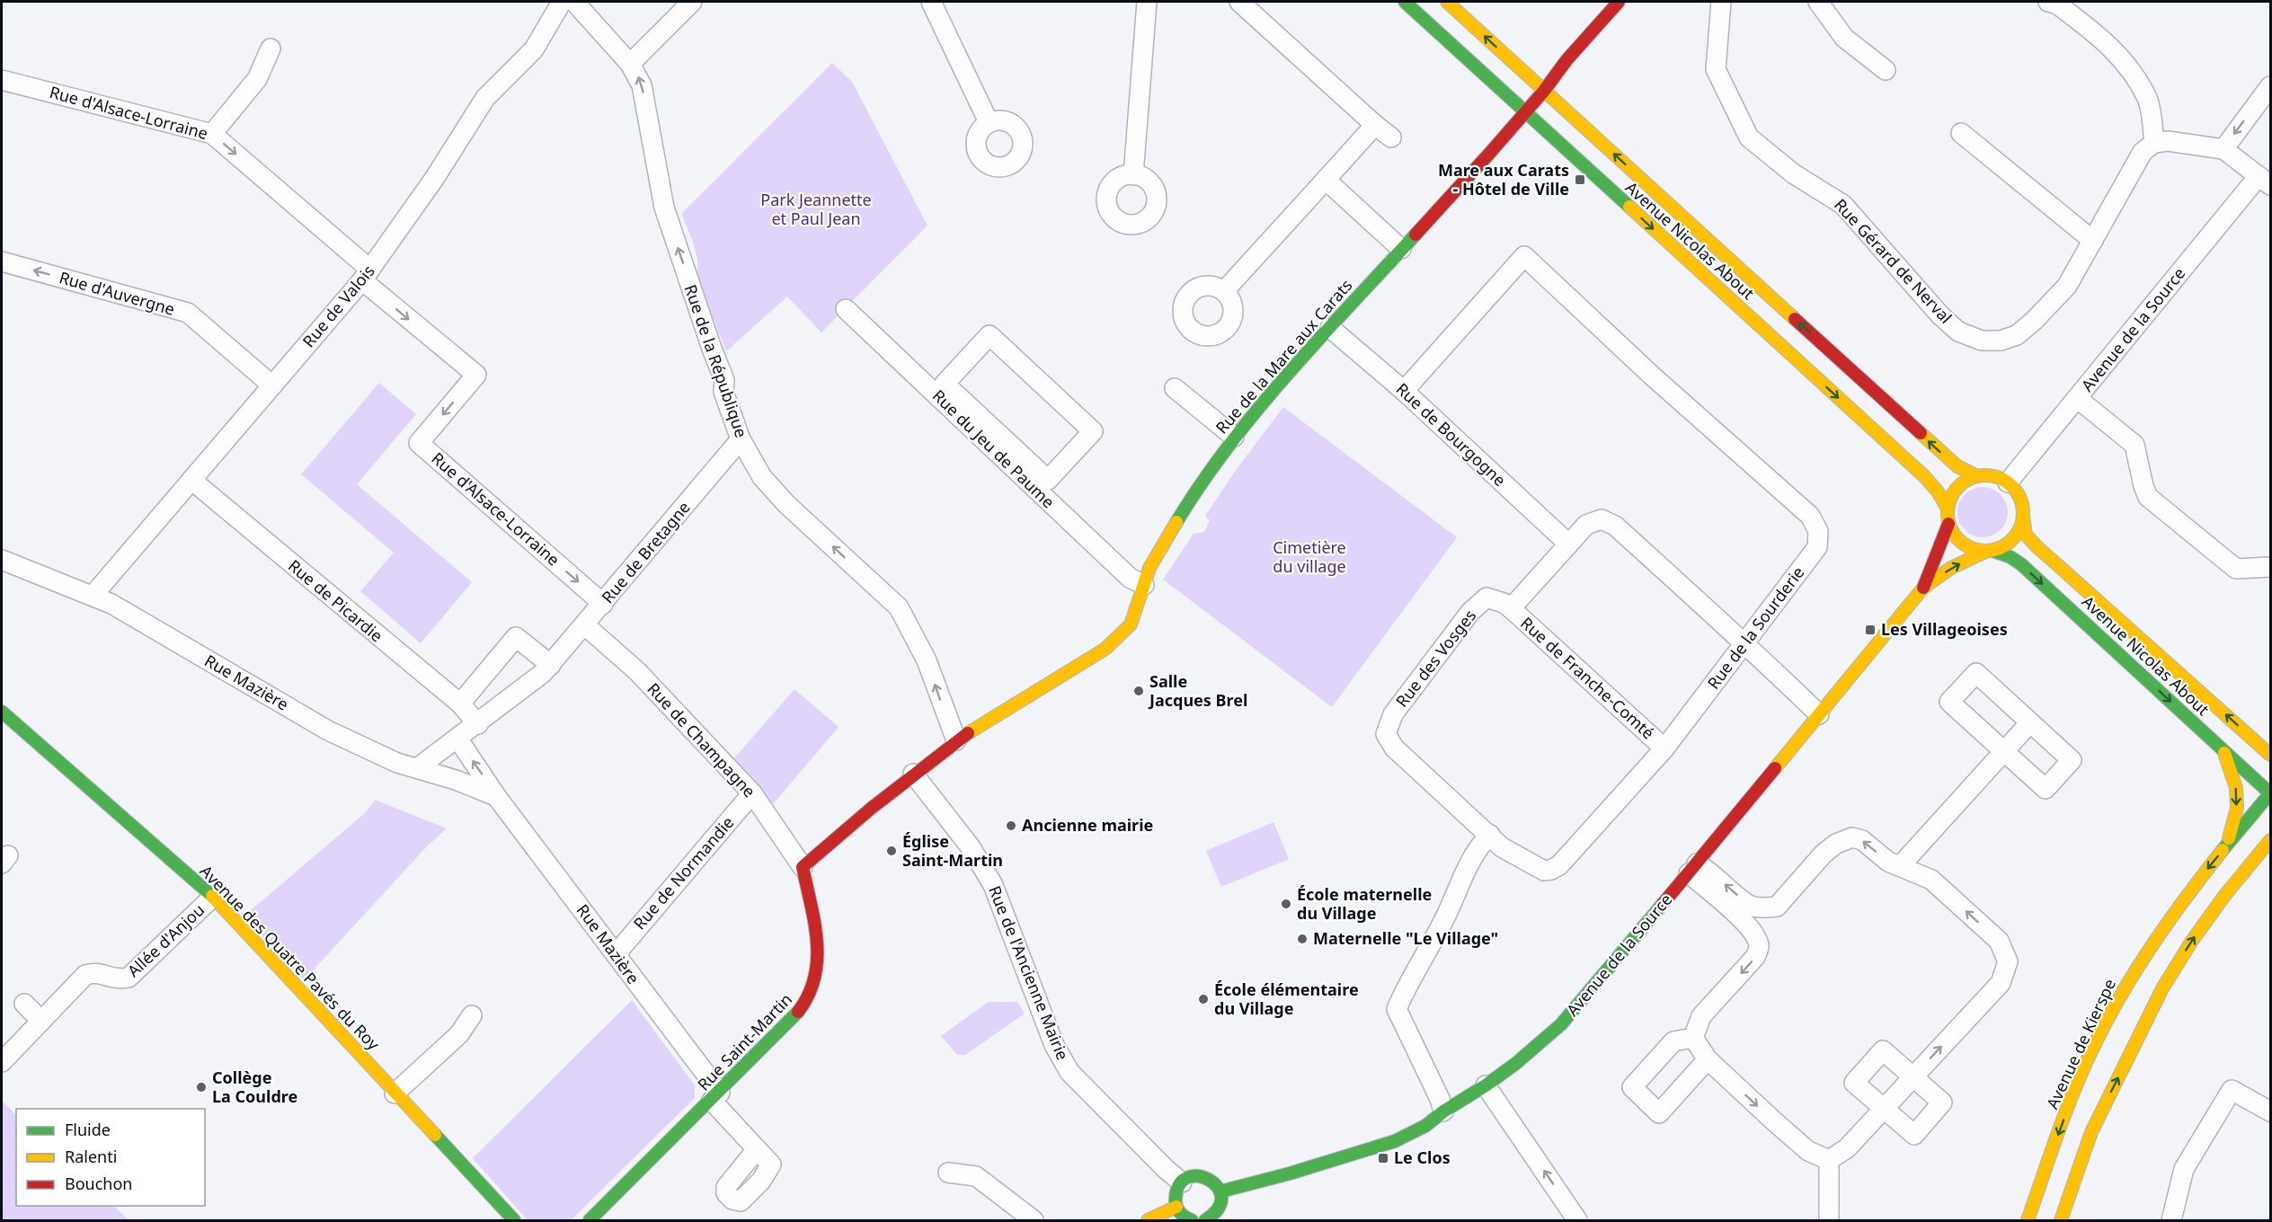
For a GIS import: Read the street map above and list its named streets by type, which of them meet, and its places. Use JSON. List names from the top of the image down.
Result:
{
  "streets": {
    "street": [
      "Rue d'Alsace-Lorraine",
      "Avenue Nicolas About",
      "Rue Gérard de Nerval",
      "Rue d'Auvergne",
      "Rue de Valois",
      "Avenue de la Source",
      "Rue de la Mare aux Carats",
      "Rue de la République",
      "Rue de Bourgogne",
      "Rue du Jeu de Paume",
      "Rue de Bretagne",
      "Rue de Picardie",
      "Rue de la Sourderie",
      "Rue des Vosges",
      "Rue de Franche-Comté",
      "Rue Mazière",
      "Rue de Champagne",
      "Rue de Normandie",
      "Allée d'Anjou",
      "Avenue des Quatre Pavés du Roy",
      "Rue de l'Ancienne Mairie",
      "Rue Saint-Martin",
      "Avenue de Kierspe"
    ]
  },
  "crossings": [
    ["Rue d'Alsace-Lorraine", "Rue de Valois"],
    ["Rue d'Alsace-Lorraine", "Rue de Bretagne"],
    ["Avenue Nicolas About", "Avenue de la Source"],
    ["Avenue Nicolas About", "Rue de la Mare aux Carats"],
    ["Avenue Nicolas About", "Avenue de Kierspe"],
    ["Rue d'Auvergne", "Rue de Valois"],
    ["Rue de Valois", "Rue de Picardie"],
    ["Rue de Valois", "Rue Mazière"],
    ["Rue de la Mare aux Carats", "Rue de la République"],
    ["Rue de la Mare aux Carats", "Rue de Bourgogne"],
    ["Rue de la Mare aux Carats", "Rue du Jeu de Paume"],
    ["Rue de la Mare aux Carats", "Rue de Champagne"],
    ["Rue de la Mare aux Carats", "Rue de l'Ancienne Mairie"],
    ["Rue de la Mare aux Carats", "Rue Saint-Martin"],
    ["Rue de la République", "Rue de Bretagne"],
    ["Rue de Bourgogne", "Rue de la Sourderie"],
    ["Rue de Bretagne", "Rue de Picardie"],
    ["Rue de Bretagne", "Rue Mazière"],
    ["Rue de Bretagne", "Rue de Champagne"],
    ["Rue de la Sourderie", "Rue des Vosges"],
    ["Rue de la Sourderie", "Rue de Franche-Comté"],
    ["Rue des Vosges", "Rue de Franche-Comté"],
    ["Rue Mazière", "Rue de Normandie"],
    ["Rue Mazière", "Rue Saint-Martin"],
    ["Rue de Champagne", "Rue de Normandie"],
    ["Rue de Champagne", "Rue Saint-Martin"],
    ["Allée d'Anjou", "Avenue des Quatre Pavés du Roy"]
  ],
  "one_way": ["Rue d'Alsace-Lorraine", "Rue d'Auvergne", "Rue de la République"],
  "parks": ["Park Jeannette et Paul Jean", "Cimetière du village"],
  "places": {
    "transit": ["Mare aux Carats - Hôtel de Ville", "Les Villageoises", "Le Clos"],
    "other": [
      "Salle Jacques Brel",
      "Ancienne mairie",
      "Église Saint-Martin",
      "École maternelle du Village",
      "Maternelle \"Le Village\"",
      "École élémentaire du Village",
      "Collège La Couldre"
    ]
  },
  "legend": ["Fluide", "Ralenti", "Bouchon"]
}
